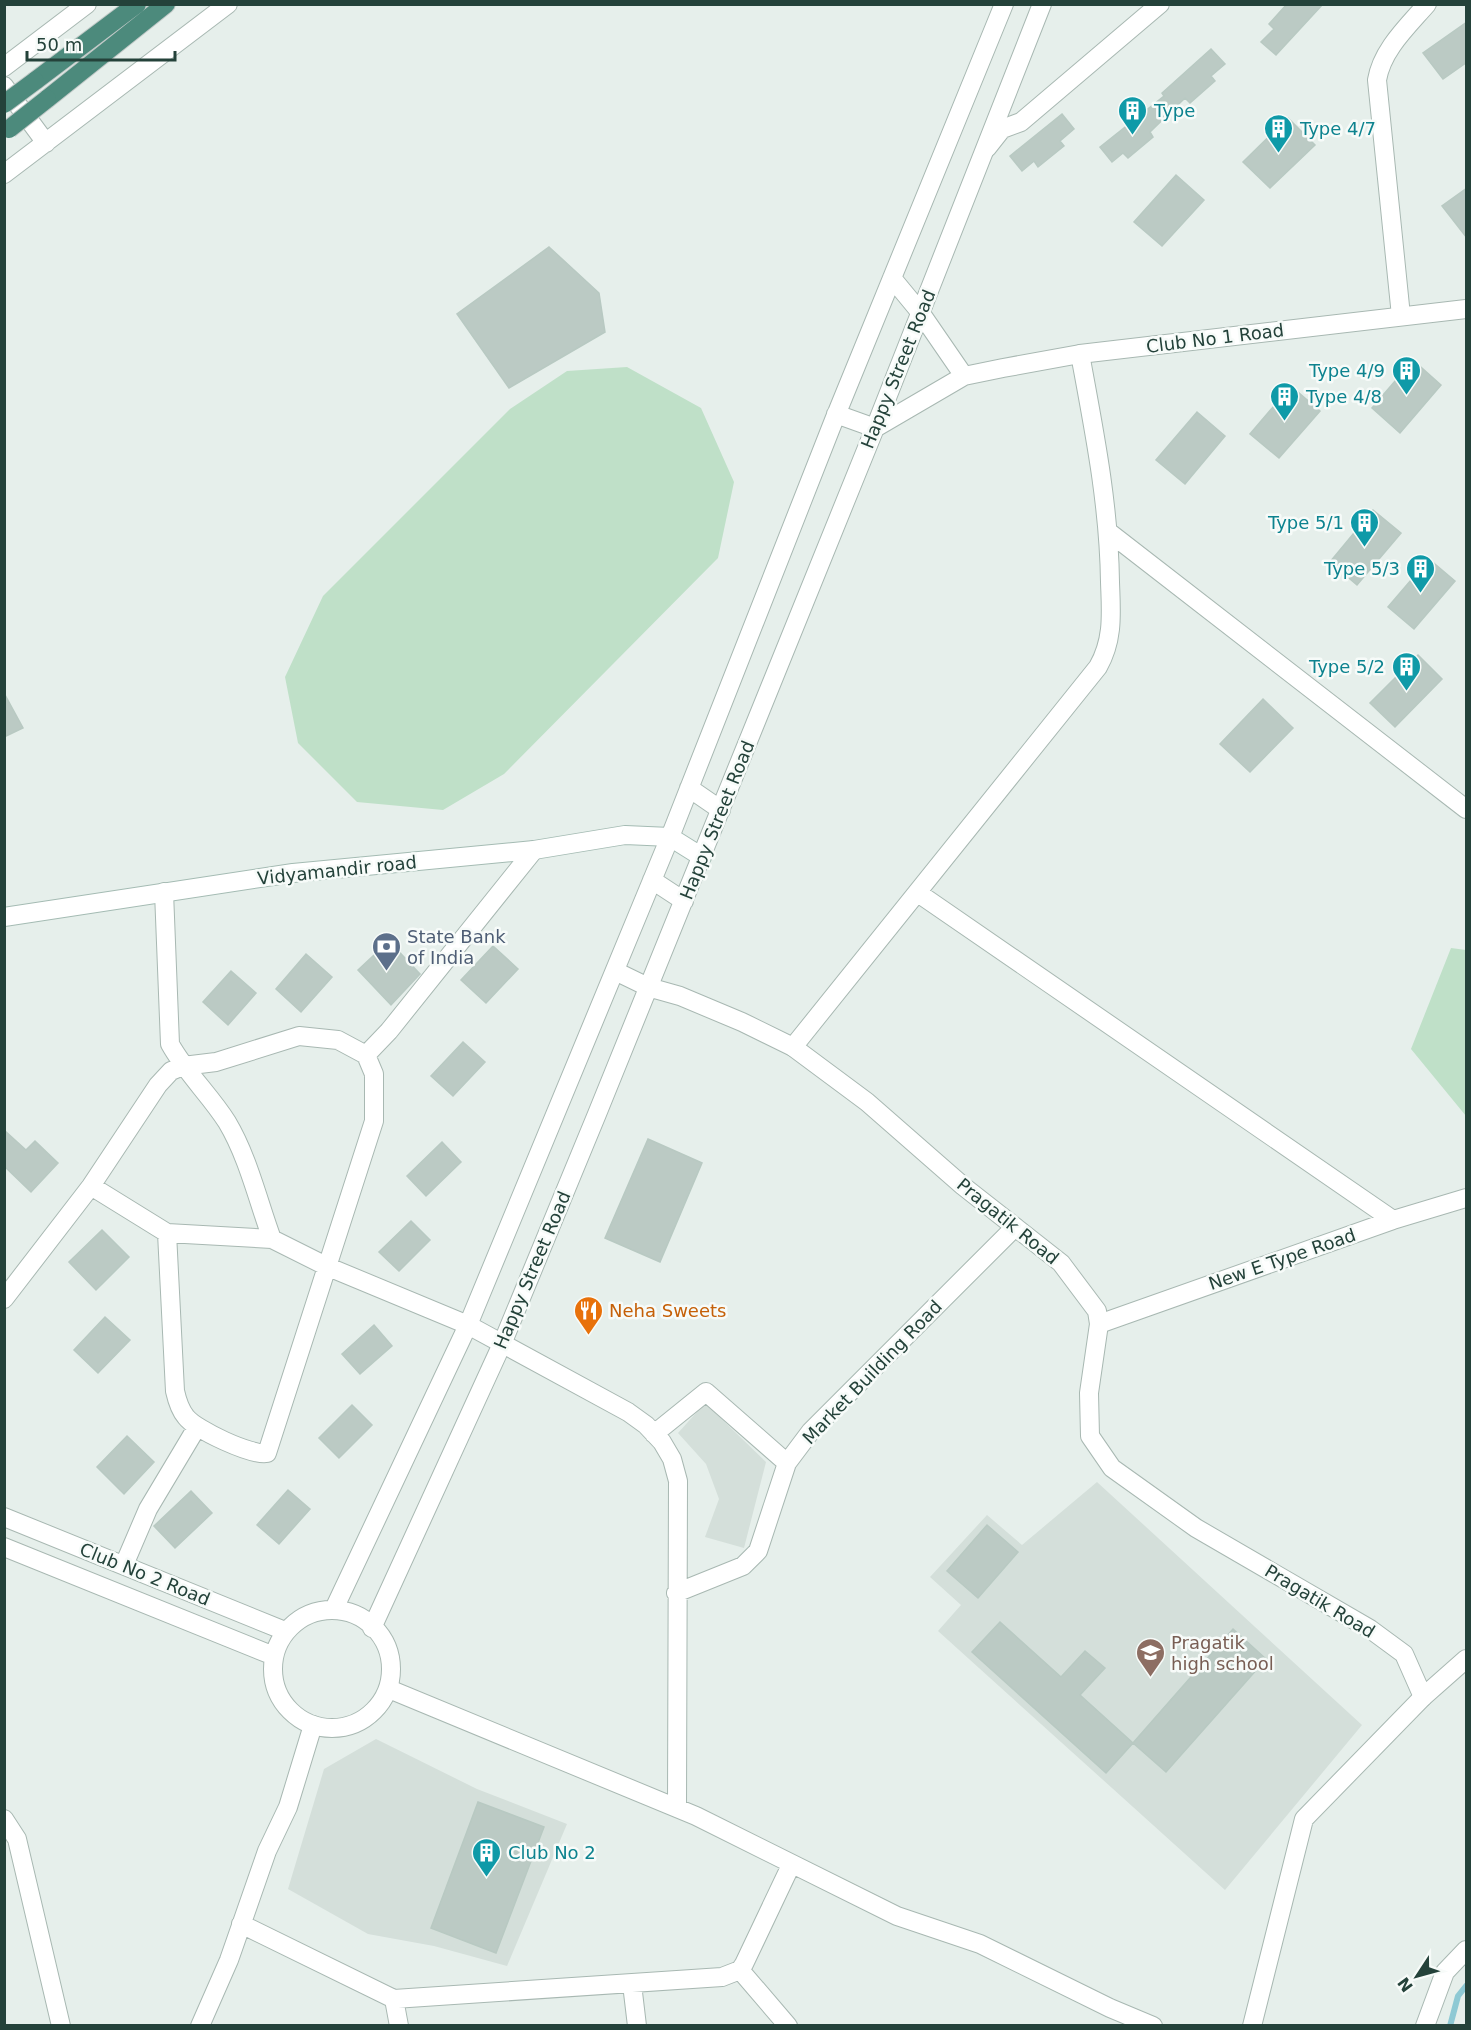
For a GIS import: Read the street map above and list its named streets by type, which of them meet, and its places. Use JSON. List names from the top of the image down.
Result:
{
  "streets": {
    "street": [
      "Club No 1 Road",
      "Happy Street Road",
      "Vidyamandir road",
      "Pragatik Road",
      "New E Type Road",
      "Market Building Road",
      "Club No 2 Road"
    ]
  },
  "crossings": [
    ["Club No 1 Road", "Happy Street Road"],
    ["Happy Street Road", "Vidyamandir road"],
    ["Happy Street Road", "Pragatik Road"],
    ["Happy Street Road", "Club No 2 Road"],
    ["Pragatik Road", "New E Type Road"],
    ["Pragatik Road", "Market Building Road"]
  ],
  "places": {
    "building": [
      "Type",
      "Type 4/7",
      "Type 4/9",
      "Type 4/8",
      "Type 5/1",
      "Type 5/3",
      "Type 5/2",
      "Club No 2"
    ],
    "bank": ["State Bank of India"],
    "restaurant": ["Neha Sweets"],
    "school or university": ["Pragatik high school"]
  },
  "scale_bar": "50 m",
  "north": "bottom left"
}
